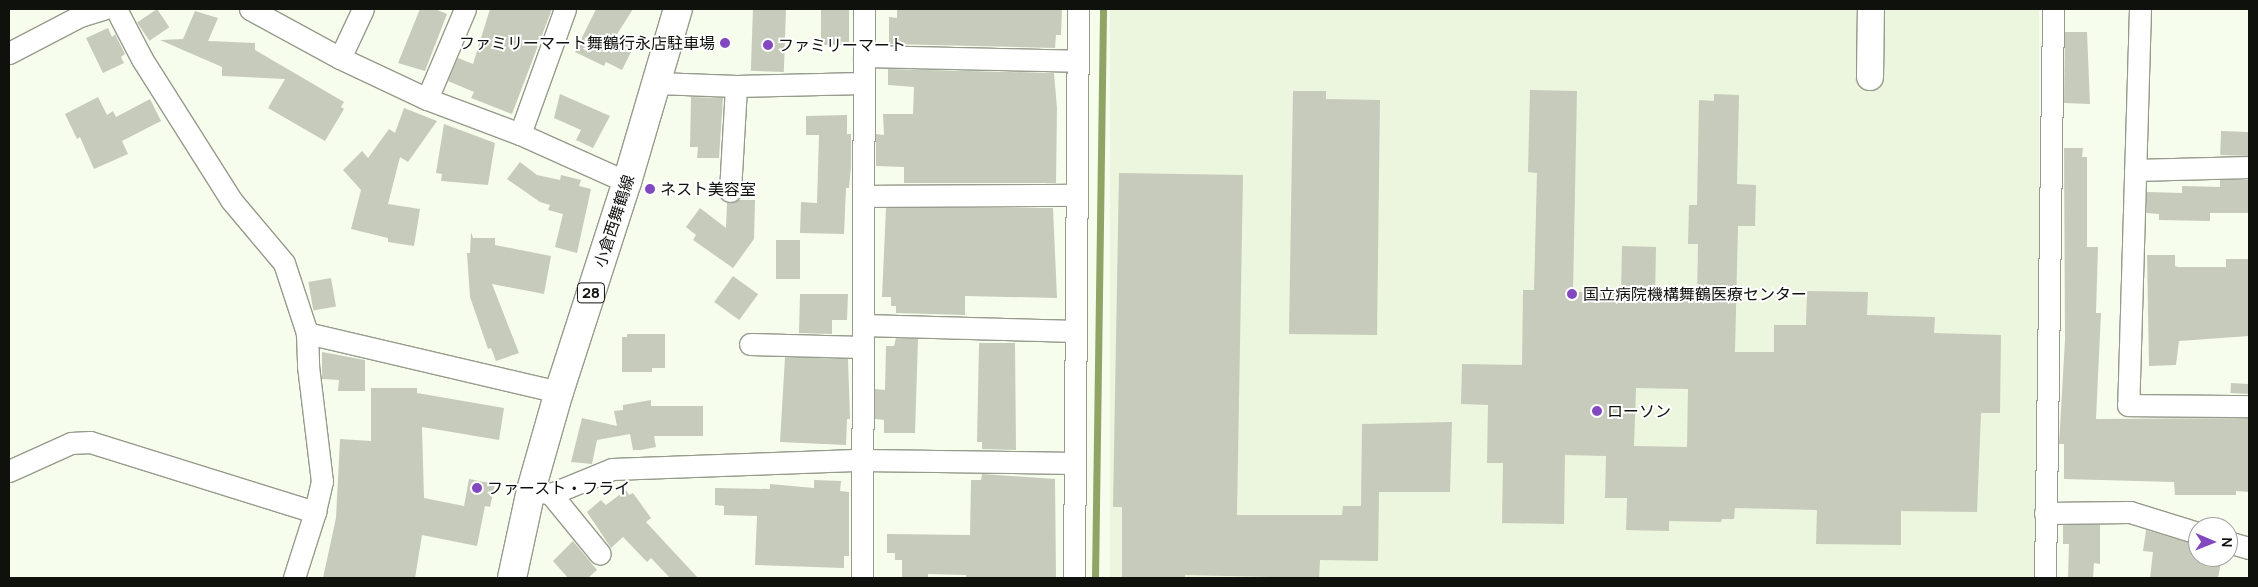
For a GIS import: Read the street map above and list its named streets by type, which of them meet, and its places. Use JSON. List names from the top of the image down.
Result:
{
  "streets": {
    "main road": ["小倉西舞鶴線", "28"]
  },
  "places": [
    "ファミリーマート舞鶴行永店駐車場",
    "ファミリーマート",
    "ネスト美容室",
    "国立病院機構舞鶴医療センター",
    "ローソン",
    "ファースト・フライ"
  ],
  "north": "right"
}
